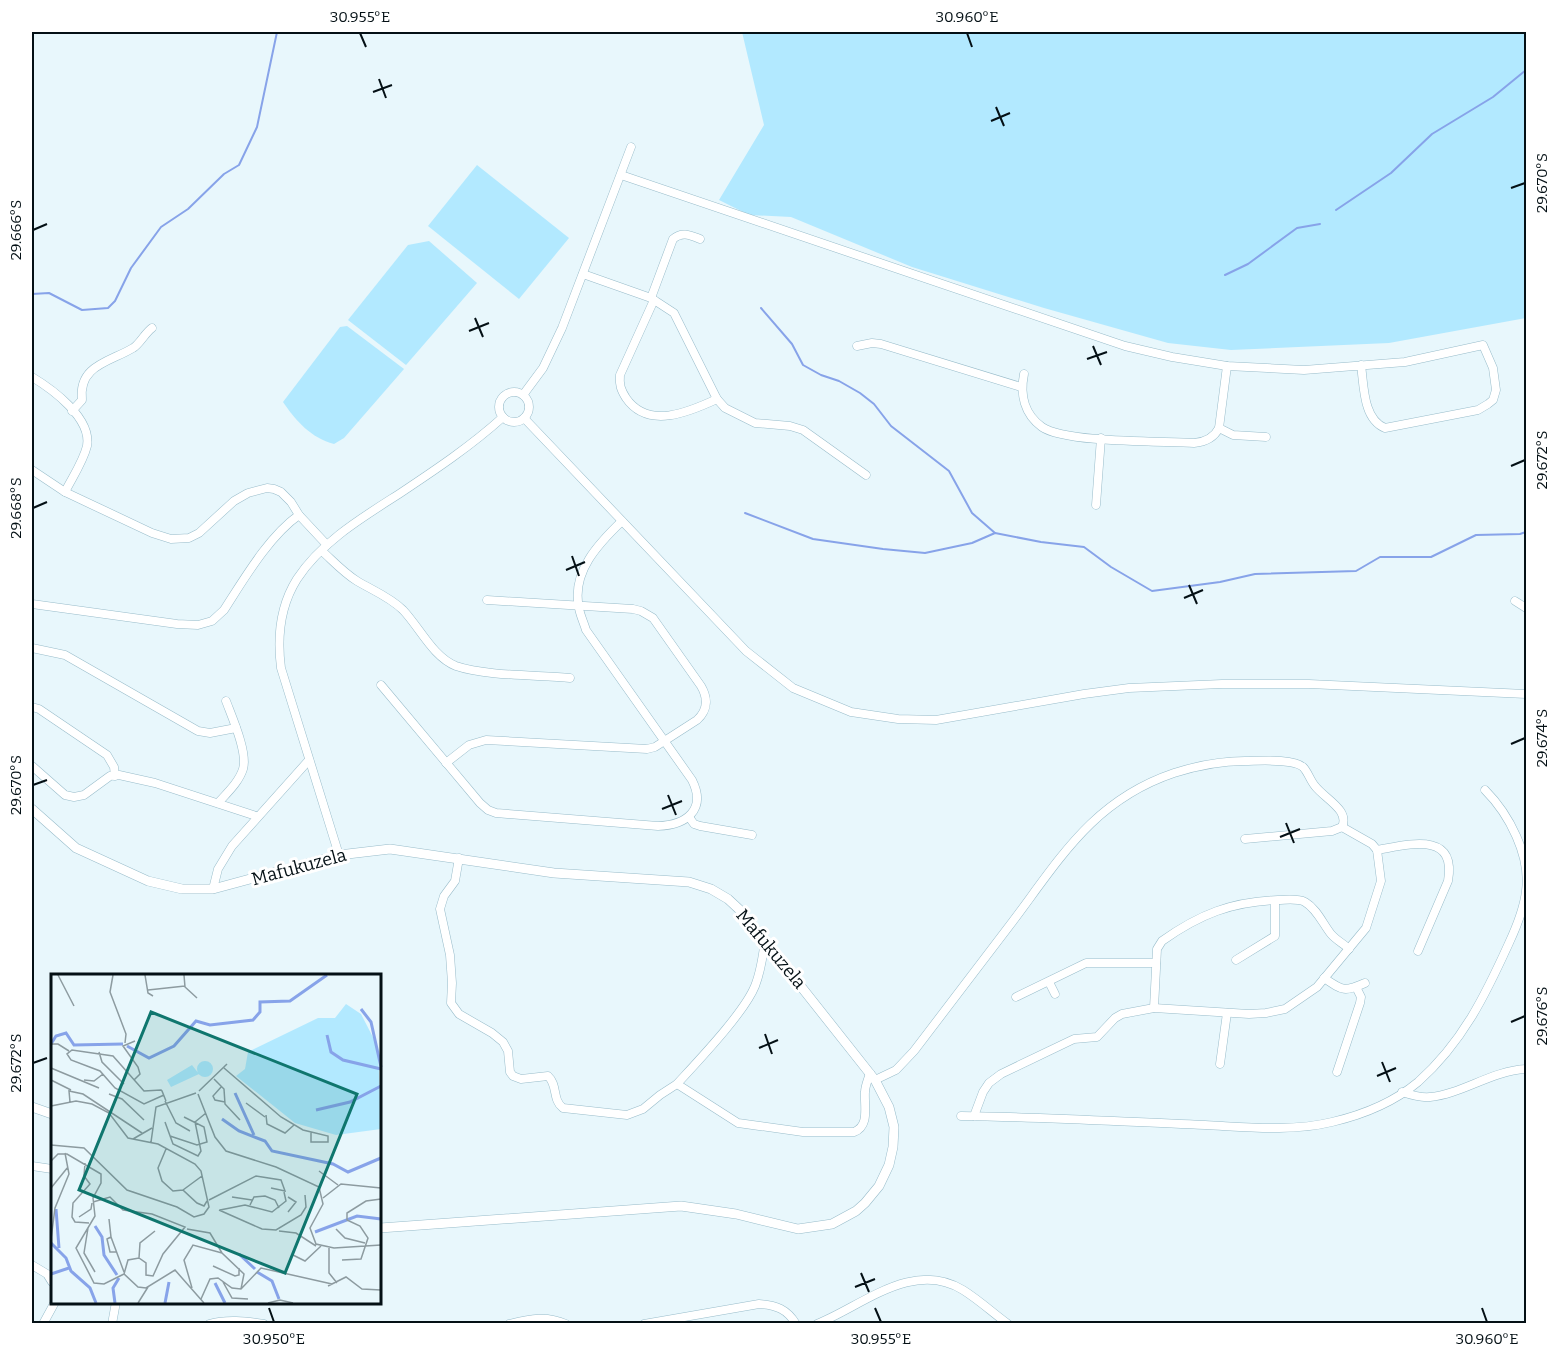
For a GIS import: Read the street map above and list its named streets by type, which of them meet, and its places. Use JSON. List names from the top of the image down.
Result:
{
  "streets": {
    "main road": ["Mafukuzela"]
  },
  "coordinates": [
    "30.955°E",
    "30.960°E",
    "29.670°S",
    "29.666°S",
    "29.672°S",
    "29.668°S",
    "29.674°S",
    "29.676°S",
    "30.950°E"
  ]
}
